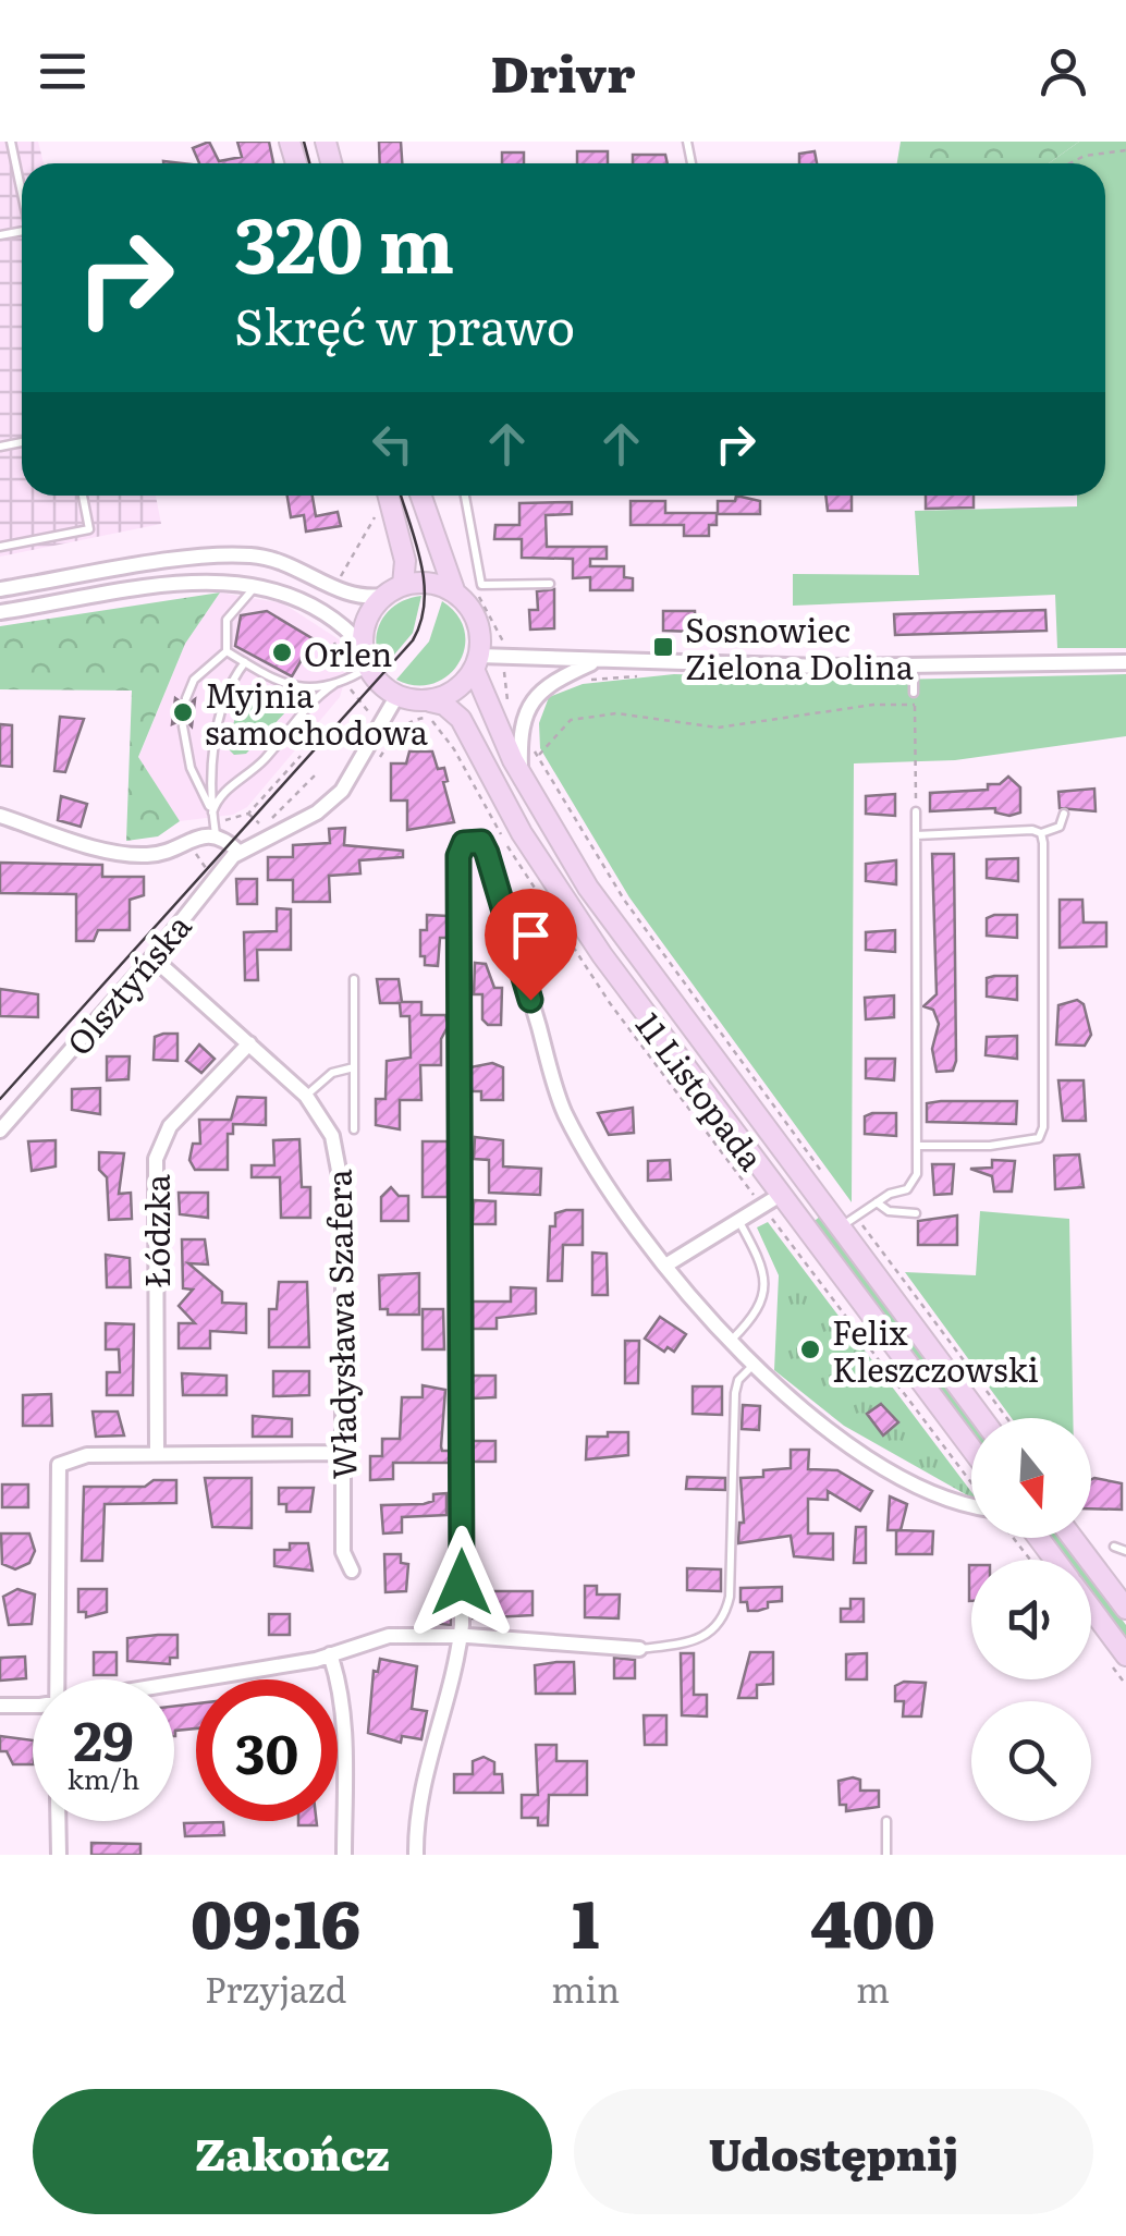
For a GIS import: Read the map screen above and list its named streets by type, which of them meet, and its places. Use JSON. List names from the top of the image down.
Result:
{
  "streets": {
    "main road": ["11 Listopada"],
    "street": ["Olsztyńska", "Łódzka", "Władysława Szafera"]
  },
  "crossings": [
    ["Olsztyńska", "11 Listopada"],
    ["Olsztyńska", "Władysława Szafera"],
    ["Łódzka", "Władysława Szafera"]
  ],
  "places": {
    "transit": ["Sosnowiec Zielona Dolina"],
    "other": ["Orlen", "Myjnia samochodowa", "Felix Kleszczowski"]
  },
  "north": "bottom",
  "page": {
    "header": "Drivr",
    "turn": ["320 m", "Skręć w prawo"],
    "speed": "29 km/h",
    "limit": "30",
    "eta": [
      "09:16",
      "Przyjazd",
      "1",
      "min",
      "400",
      "m"
    ],
    "buttons": ["Zakończ", "Udostępnij"]
  }
}
